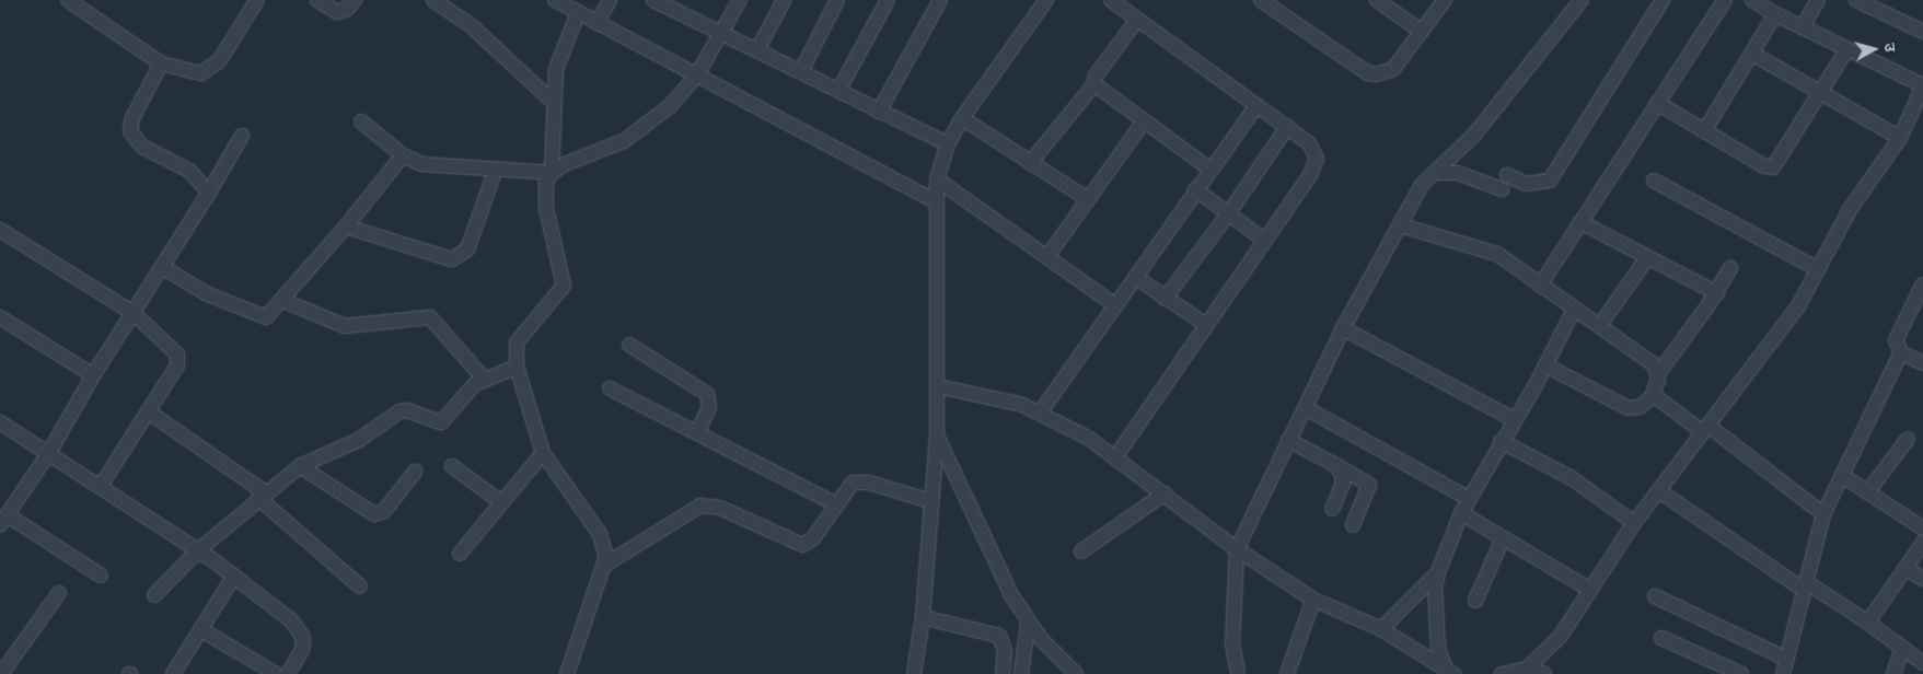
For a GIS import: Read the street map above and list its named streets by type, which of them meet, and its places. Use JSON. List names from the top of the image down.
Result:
{
  "north": "right"
}
